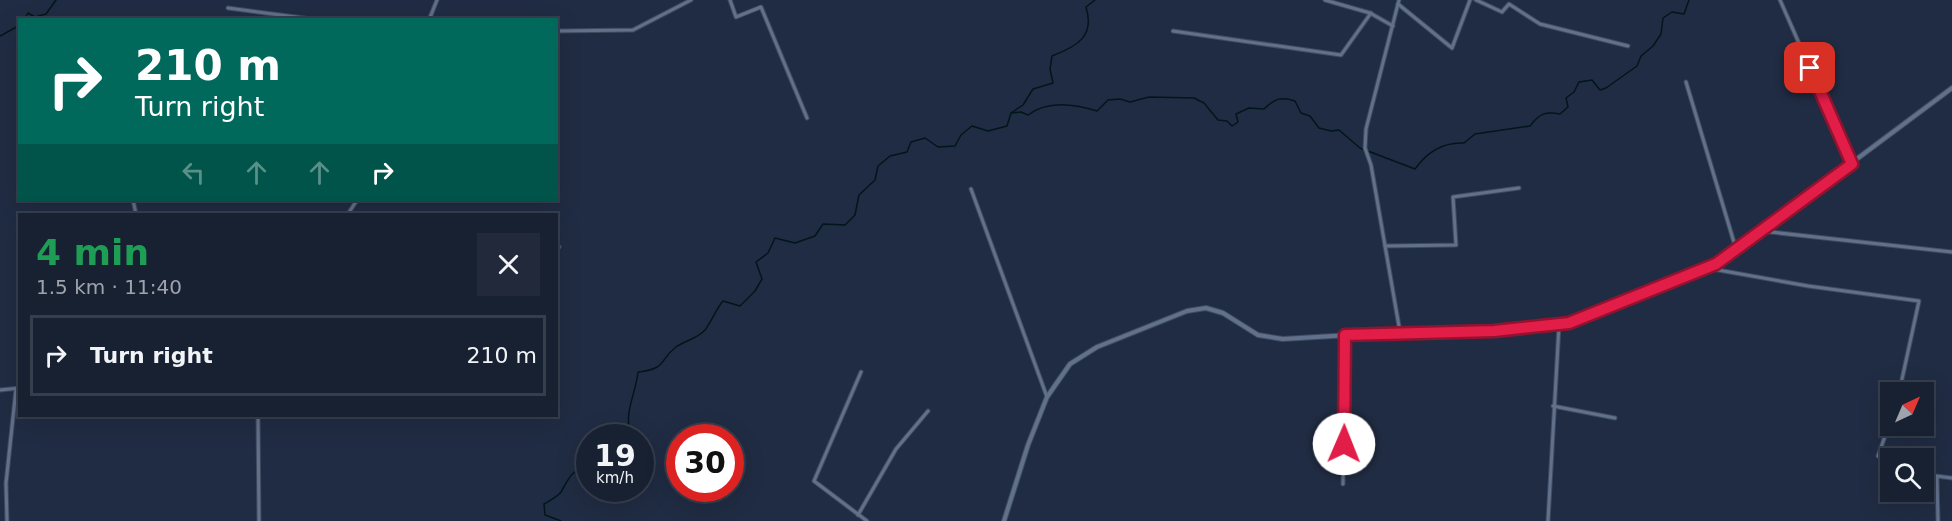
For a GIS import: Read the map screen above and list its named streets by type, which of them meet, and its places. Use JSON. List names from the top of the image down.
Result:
{
  "north": "top right",
  "page": {
    "turn": ["210 m", "Turn right"],
    "heading": ["4 min", "1.5 km · 11:40"],
    "list": [
      {
        "name": "Turn right",
        "value": "210 m"
      }
    ],
    "speed": "19 km/h",
    "limit": "30"
  }
}
